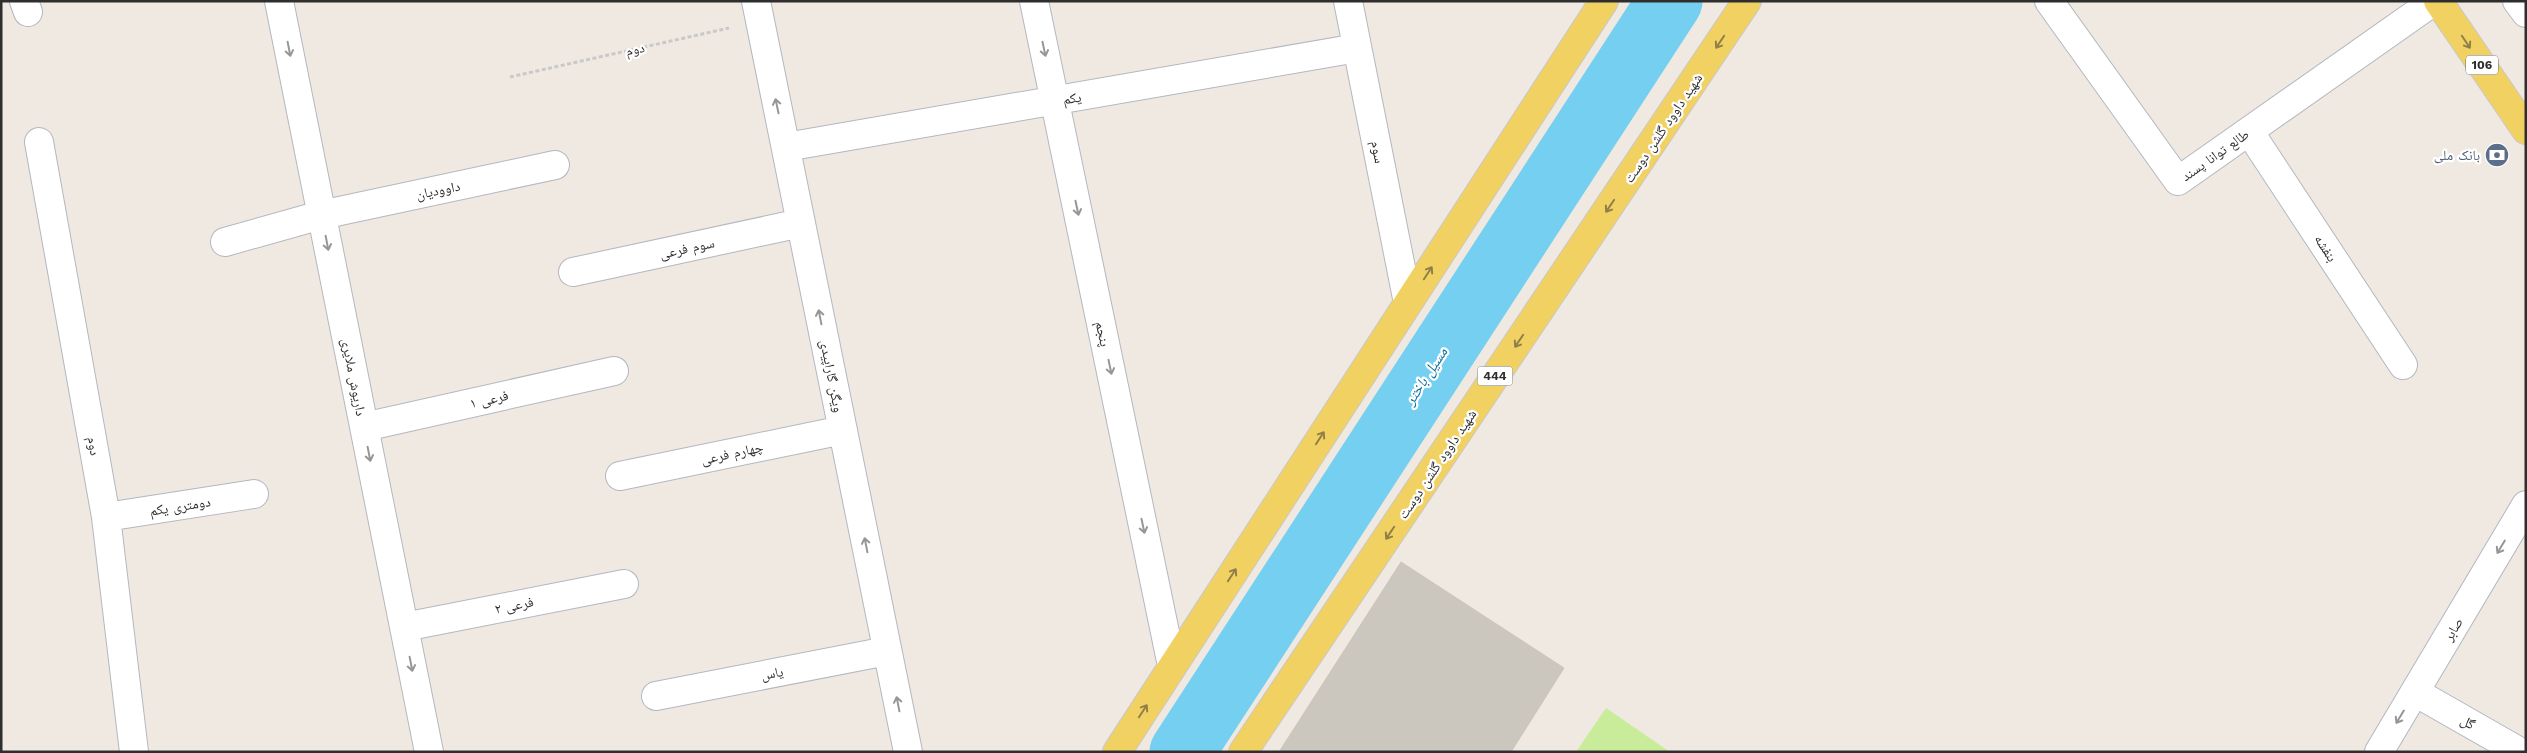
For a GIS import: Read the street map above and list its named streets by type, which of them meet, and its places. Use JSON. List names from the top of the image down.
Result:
{
  "streets": {
    "main road": ["106", "شهید داوود گلشن دوست", "444"],
    "street": [
      "دوم",
      "یکم",
      "سوم",
      "طالع توانا پسند",
      "داوودیان",
      "سوم فرعی",
      "بنفشه",
      "پنجم",
      "ویگن گاراپیدی",
      "داریوش ملایری",
      "فرعی ۱",
      "چهارم فرعی",
      "دومتری یکم",
      "فرعی ۲",
      "صابر",
      "یاس",
      "گل"
    ]
  },
  "crossings": [
    ["دوم", "ویگن گاراپیدی"],
    ["دوم", "دومتری یکم"],
    ["یکم", "سوم"],
    ["یکم", "پنجم"],
    ["یکم", "ویگن گاراپیدی"],
    ["طالع توانا پسند", "بنفشه"],
    ["داوودیان", "داریوش ملایری"],
    ["سوم فرعی", "ویگن گاراپیدی"],
    ["ویگن گاراپیدی", "چهارم فرعی"],
    ["ویگن گاراپیدی", "یاس"],
    ["داریوش ملایری", "فرعی ۱"],
    ["داریوش ملایری", "فرعی ۲"],
    ["صابر", "گل"]
  ],
  "one_way": [
    "پنجم",
    "ویگن گاراپیدی",
    "داریوش ملایری",
    "صابر"
  ],
  "water": ["مسیل باختر"],
  "places": {
    "bank": ["بانک ملی"]
  }
}
